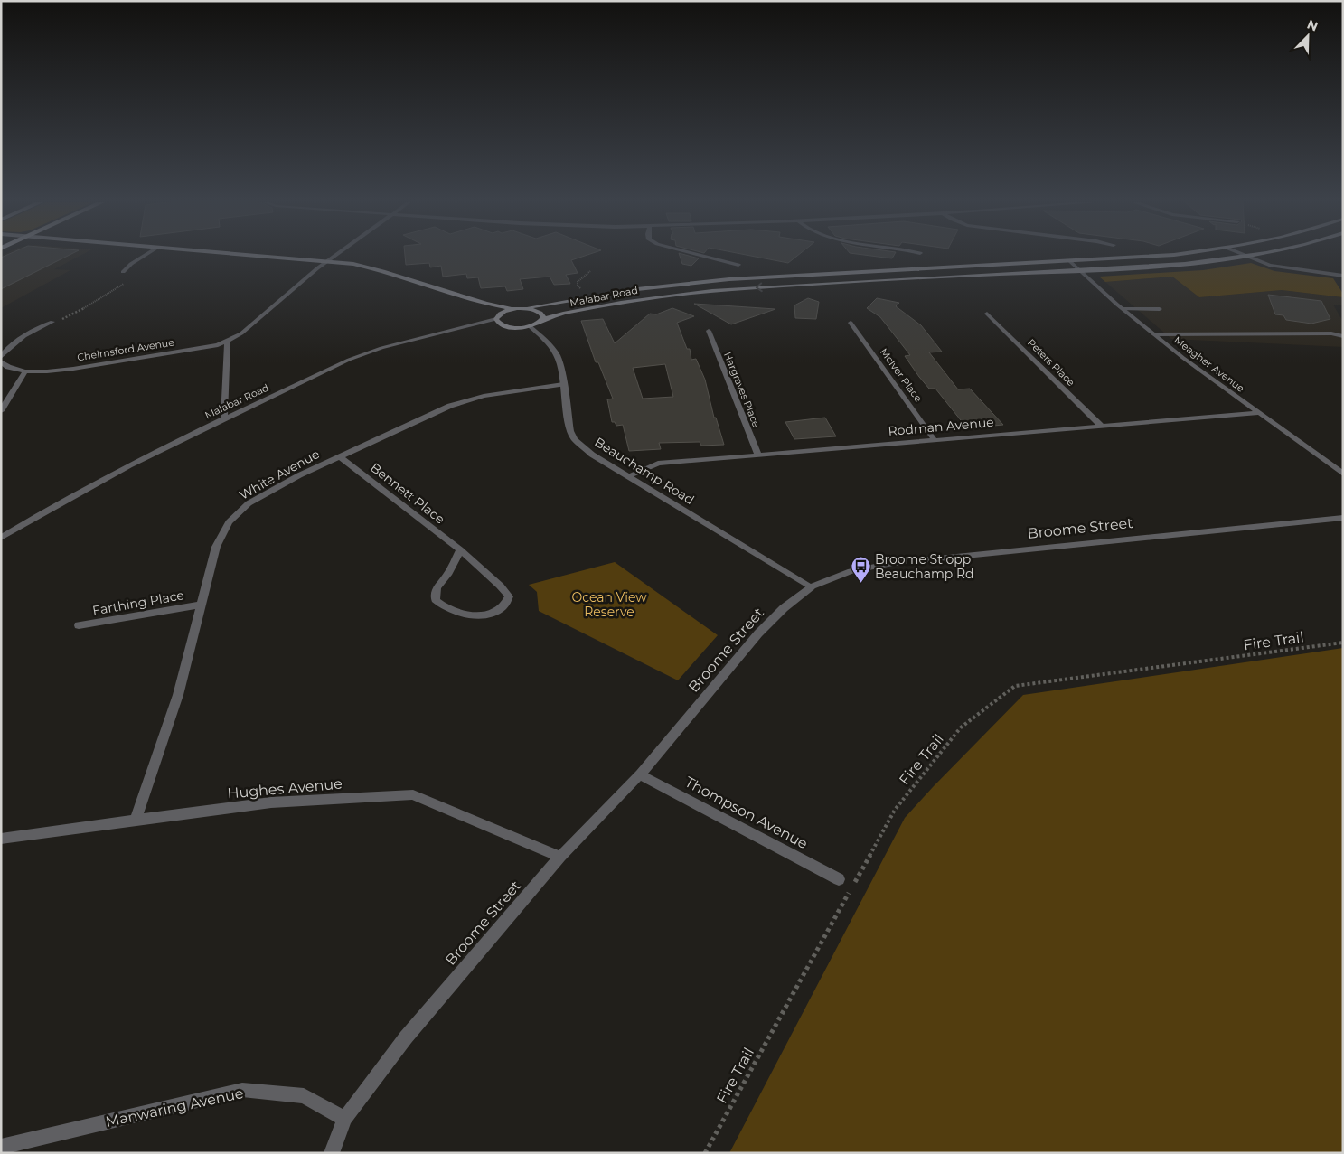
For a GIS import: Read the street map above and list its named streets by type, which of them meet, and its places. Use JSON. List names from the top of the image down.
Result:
{
  "streets": {
    "main road": ["Malabar Road"],
    "street": [
      "Chelmsford Avenue",
      "Peters Place",
      "Meagher Avenue",
      "McIver Place",
      "Hargraves Place",
      "Rodman Avenue",
      "Beauchamp Road",
      "White Avenue",
      "Bennett Place",
      "Broome Street",
      "Farthing Place",
      "Hughes Avenue",
      "Thompson Avenue",
      "Manwaring Avenue"
    ],
    "path": ["Fire Trail"]
  },
  "crossings": [
    ["Malabar Road", "Meagher Avenue"],
    ["Malabar Road", "Beauchamp Road"],
    ["Peters Place", "Rodman Avenue"],
    ["Meagher Avenue", "Rodman Avenue"],
    ["McIver Place", "Rodman Avenue"],
    ["Hargraves Place", "Rodman Avenue"],
    ["Rodman Avenue", "Beauchamp Road"],
    ["Beauchamp Road", "White Avenue"],
    ["Beauchamp Road", "Broome Street"],
    ["White Avenue", "Bennett Place"],
    ["White Avenue", "Farthing Place"],
    ["White Avenue", "Hughes Avenue"],
    ["Broome Street", "Hughes Avenue"],
    ["Broome Street", "Thompson Avenue"],
    ["Broome Street", "Manwaring Avenue"]
  ],
  "parks": ["Ocean View Reserve"],
  "places": {
    "bus stop": ["Broome St opp Beauchamp Rd"]
  },
  "north": "top right"
}
